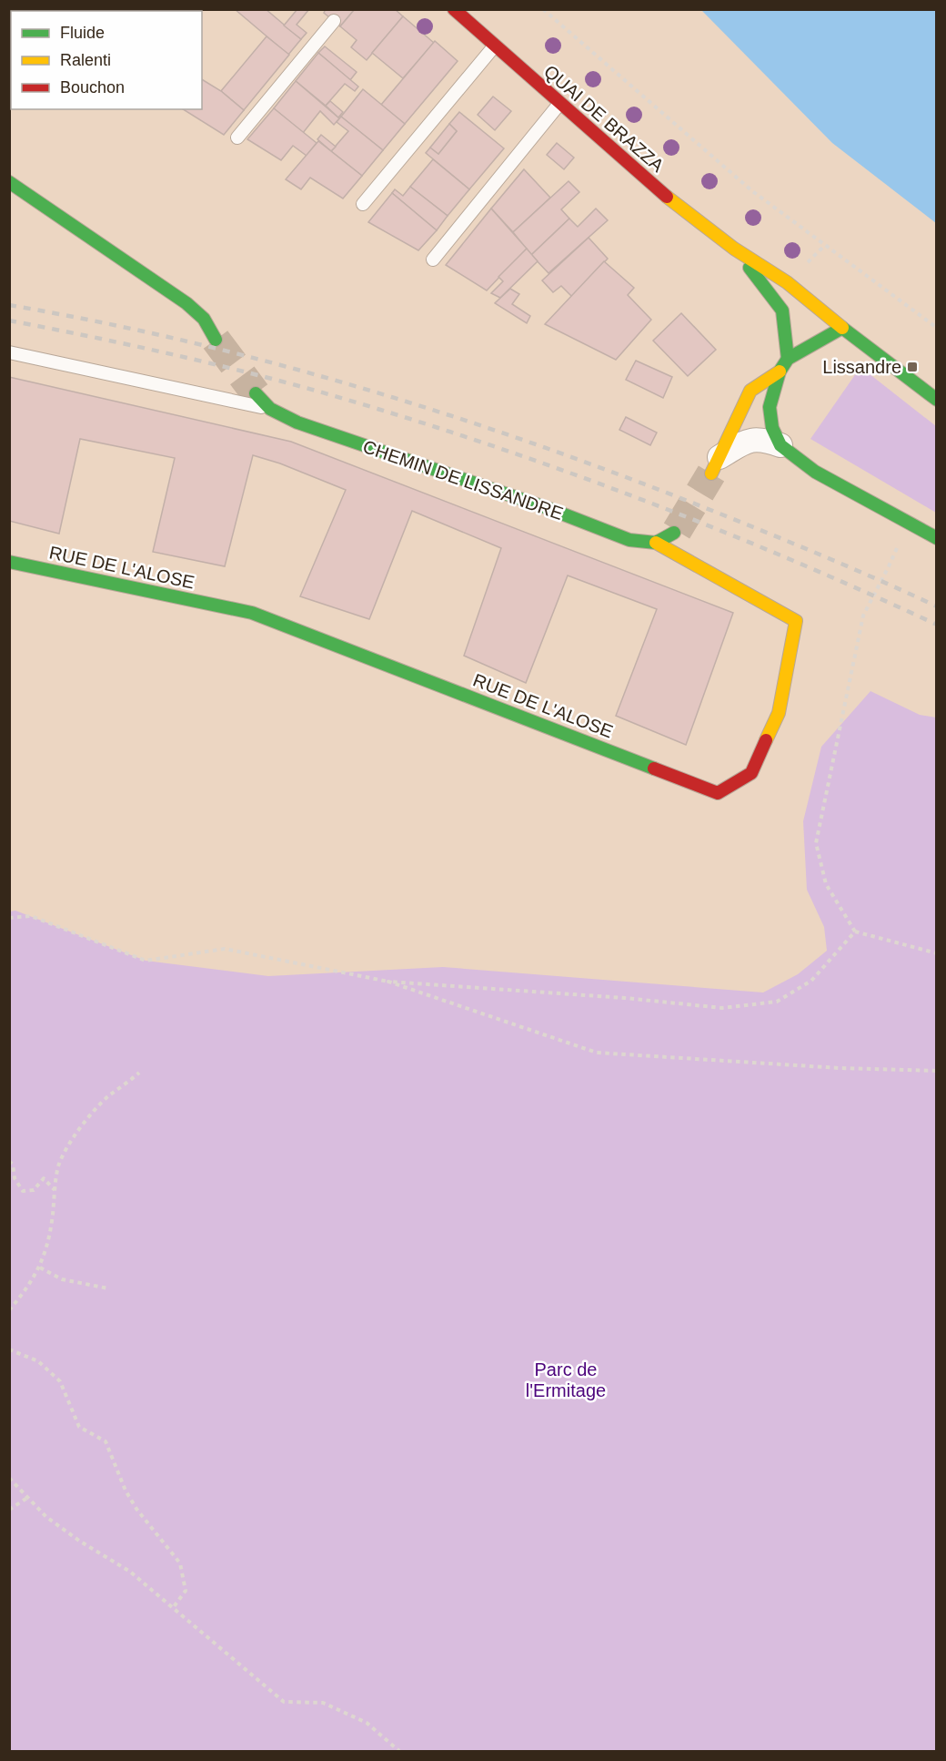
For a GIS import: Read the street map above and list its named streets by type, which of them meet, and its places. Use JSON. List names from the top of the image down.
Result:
{
  "streets": {
    "street": ["QUAI DE BRAZZA", "CHEMIN DE LISSANDRE", "RUE DE L'ALOSE"]
  },
  "crossings": [
    ["CHEMIN DE LISSANDRE", "RUE DE L'ALOSE"]
  ],
  "parks": ["Parc de l'Ermitage"],
  "places": {
    "transit": ["Lissandre"]
  },
  "legend": ["Fluide", "Ralenti", "Bouchon"]
}
